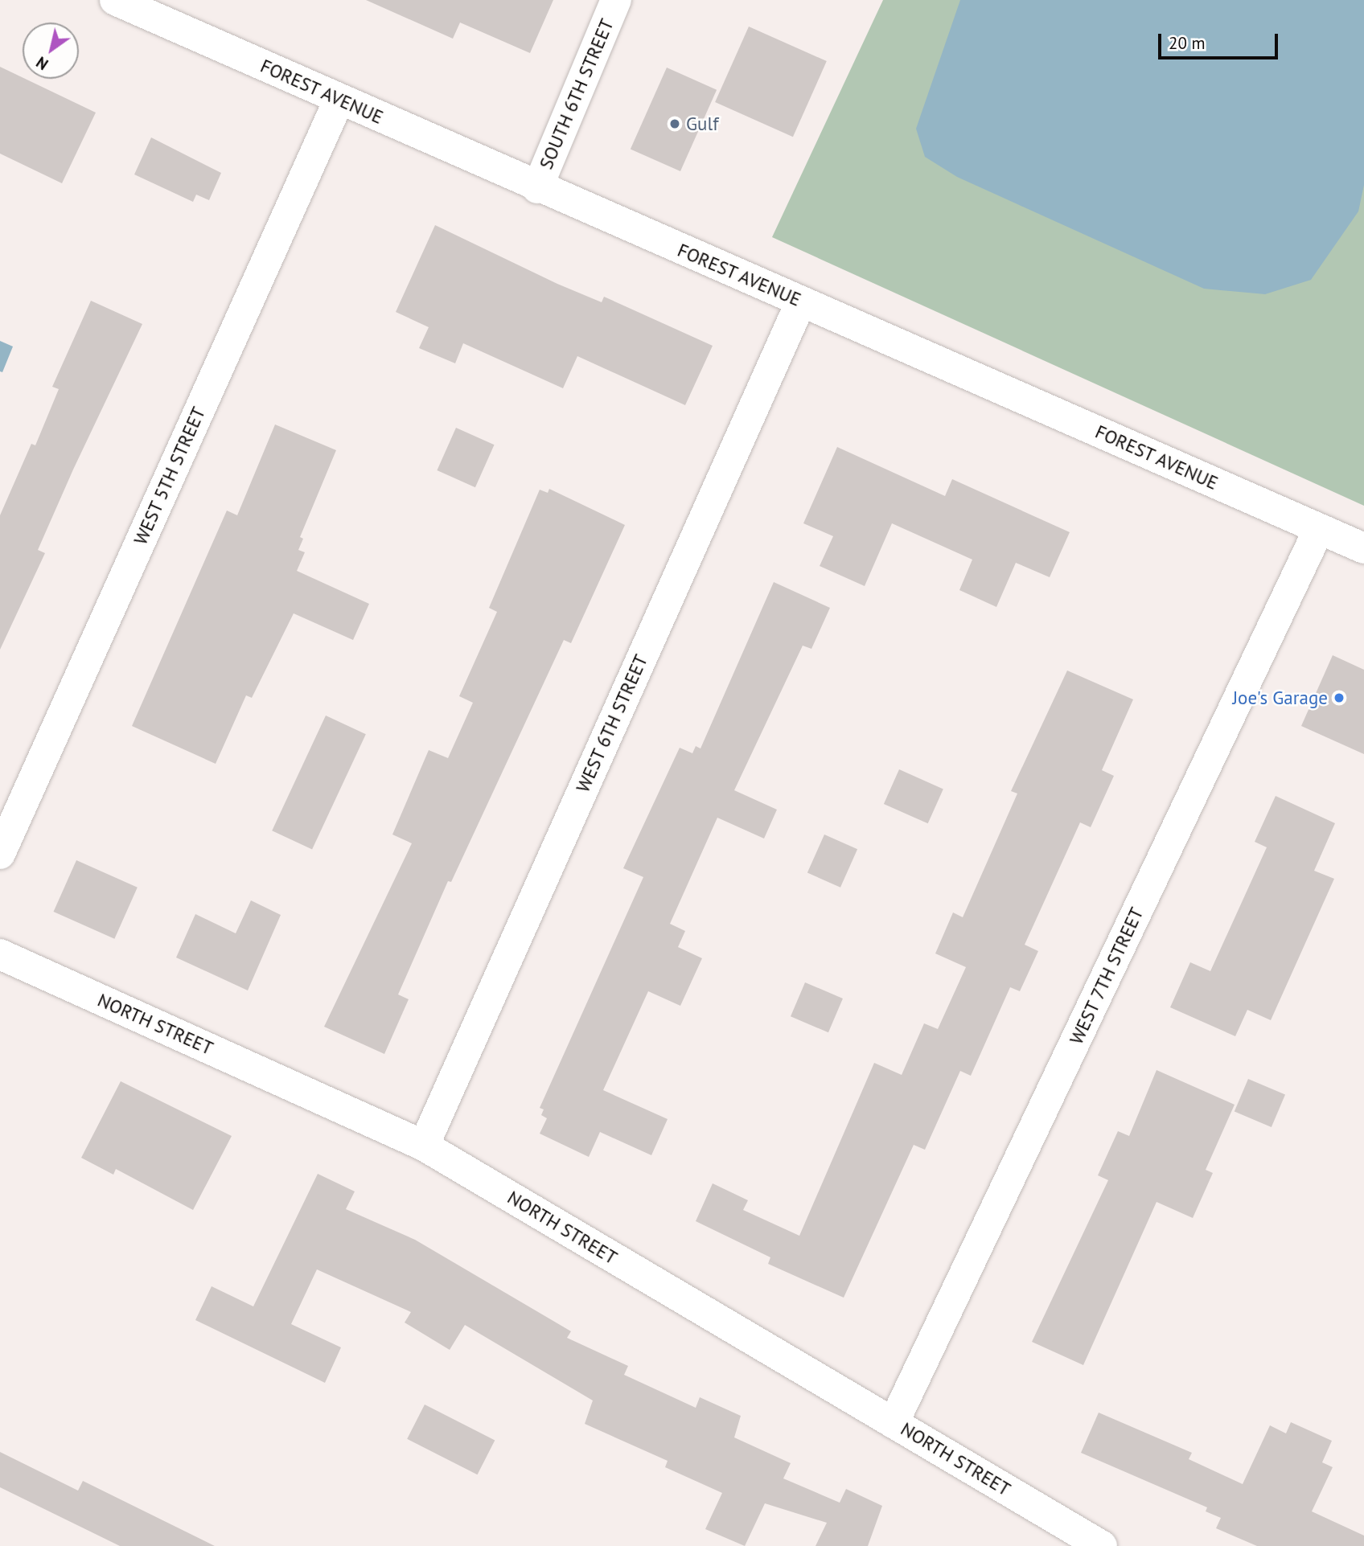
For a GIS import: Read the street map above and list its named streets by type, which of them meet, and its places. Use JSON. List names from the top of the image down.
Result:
{
  "streets": {
    "street": [
      "FOREST AVENUE",
      "SOUTH 6TH STREET",
      "WEST 5TH STREET",
      "WEST 6TH STREET",
      "WEST 7TH STREET",
      "NORTH STREET"
    ]
  },
  "crossings": [
    ["FOREST AVENUE", "SOUTH 6TH STREET"],
    ["FOREST AVENUE", "WEST 5TH STREET"],
    ["FOREST AVENUE", "WEST 6TH STREET"],
    ["FOREST AVENUE", "WEST 7TH STREET"],
    ["WEST 6TH STREET", "NORTH STREET"],
    ["WEST 7TH STREET", "NORTH STREET"]
  ],
  "places": ["Gulf", "Joe's Garage"],
  "scale_bar": "20 m",
  "north": "bottom left"
}
